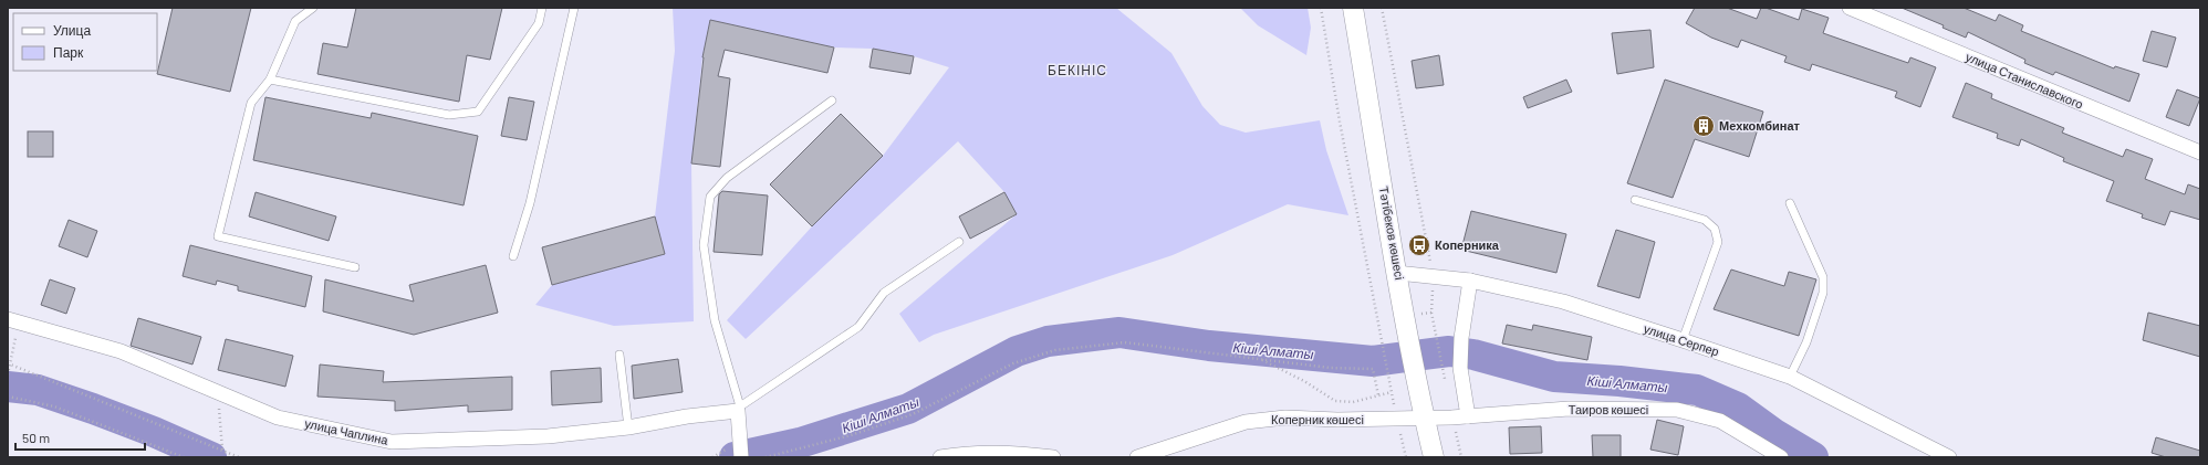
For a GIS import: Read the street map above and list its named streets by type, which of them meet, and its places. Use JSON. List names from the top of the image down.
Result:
{
  "streets": {
    "main road": ["Тәтібеков көшесі"],
    "street": [
      "улица Станиславского",
      "улица Серпер",
      "Таиров көшесі",
      "Коперник көшесі",
      "улица Чаплина"
    ]
  },
  "crossings": [
    ["Тәтібеков көшесі", "улица Серпер"],
    ["Тәтібеков көшесі", "Таиров көшесі"],
    ["Тәтібеков көшесі", "Коперник көшесі"],
    ["Таиров көшесі", "Коперник көшесі"]
  ],
  "districts": ["БЕКІНІС"],
  "water": ["Кіші Алматы"],
  "places": {
    "building": ["Мехкомбинат"],
    "bus stop": ["Коперника"]
  },
  "legend": ["Улица", "Парк"],
  "scale_bar": "50 m"
}
